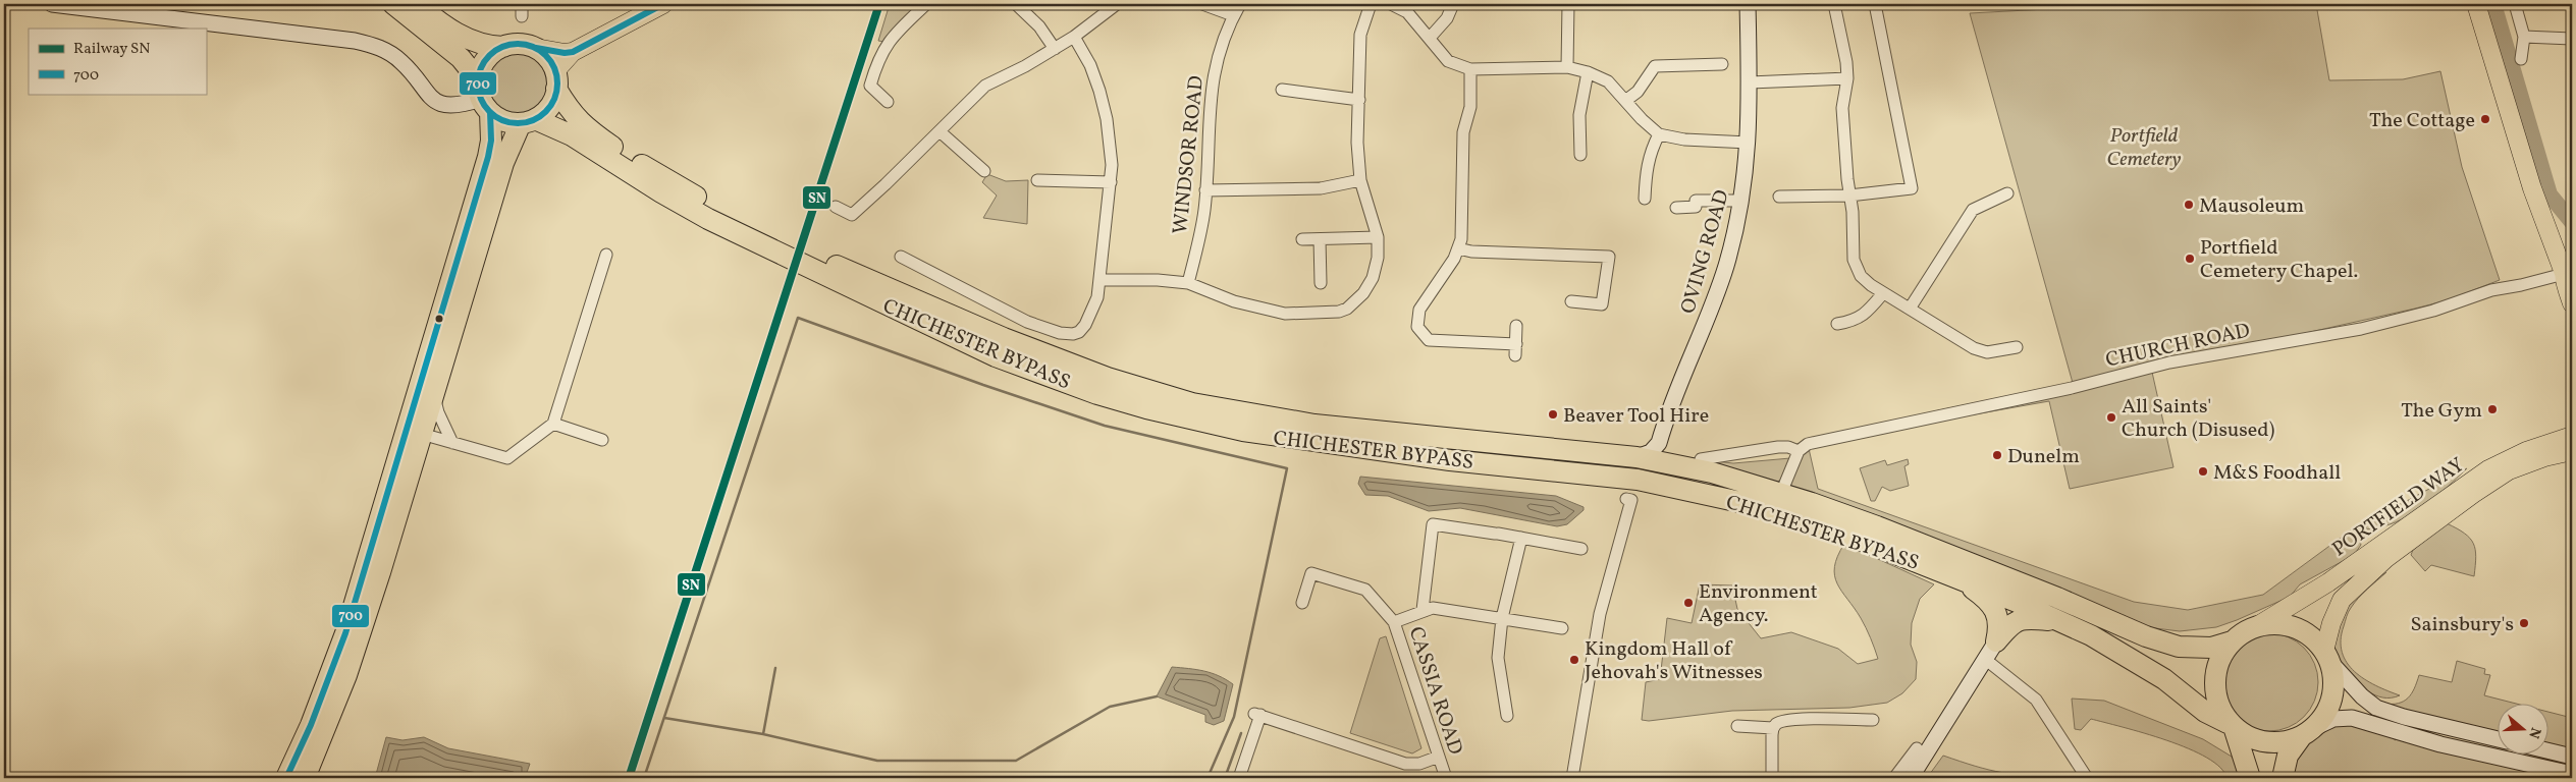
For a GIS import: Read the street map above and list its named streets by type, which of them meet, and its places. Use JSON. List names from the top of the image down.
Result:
{
  "streets": {
    "highway": ["CHICHESTER BYPASS"],
    "main road": ["PORTFIELD WAY"],
    "street": [
      "WINDSOR ROAD",
      "OVING ROAD",
      "CHURCH ROAD",
      "CASSIA ROAD"
    ]
  },
  "crossings": [
    ["OVING ROAD", "CHICHESTER BYPASS"],
    ["CHICHESTER BYPASS", "PORTFIELD WAY"]
  ],
  "parks": ["Portfield Cemetery"],
  "places": [
    "The Cottage",
    "Mausoleum",
    "Portfield Cemetery Chapel.",
    "The Gym",
    "Beaver Tool Hire",
    "All Saints' Church (Disused)",
    "Dunelm",
    "M&S Foodhall",
    "Environment Agency.",
    "Sainsbury's",
    "Kingdom Hall of Jehovah's Witnesses"
  ],
  "lines": ["rail line SN", "transit line 700"],
  "legend": ["Railway SN", "700"],
  "north": "right"
}
